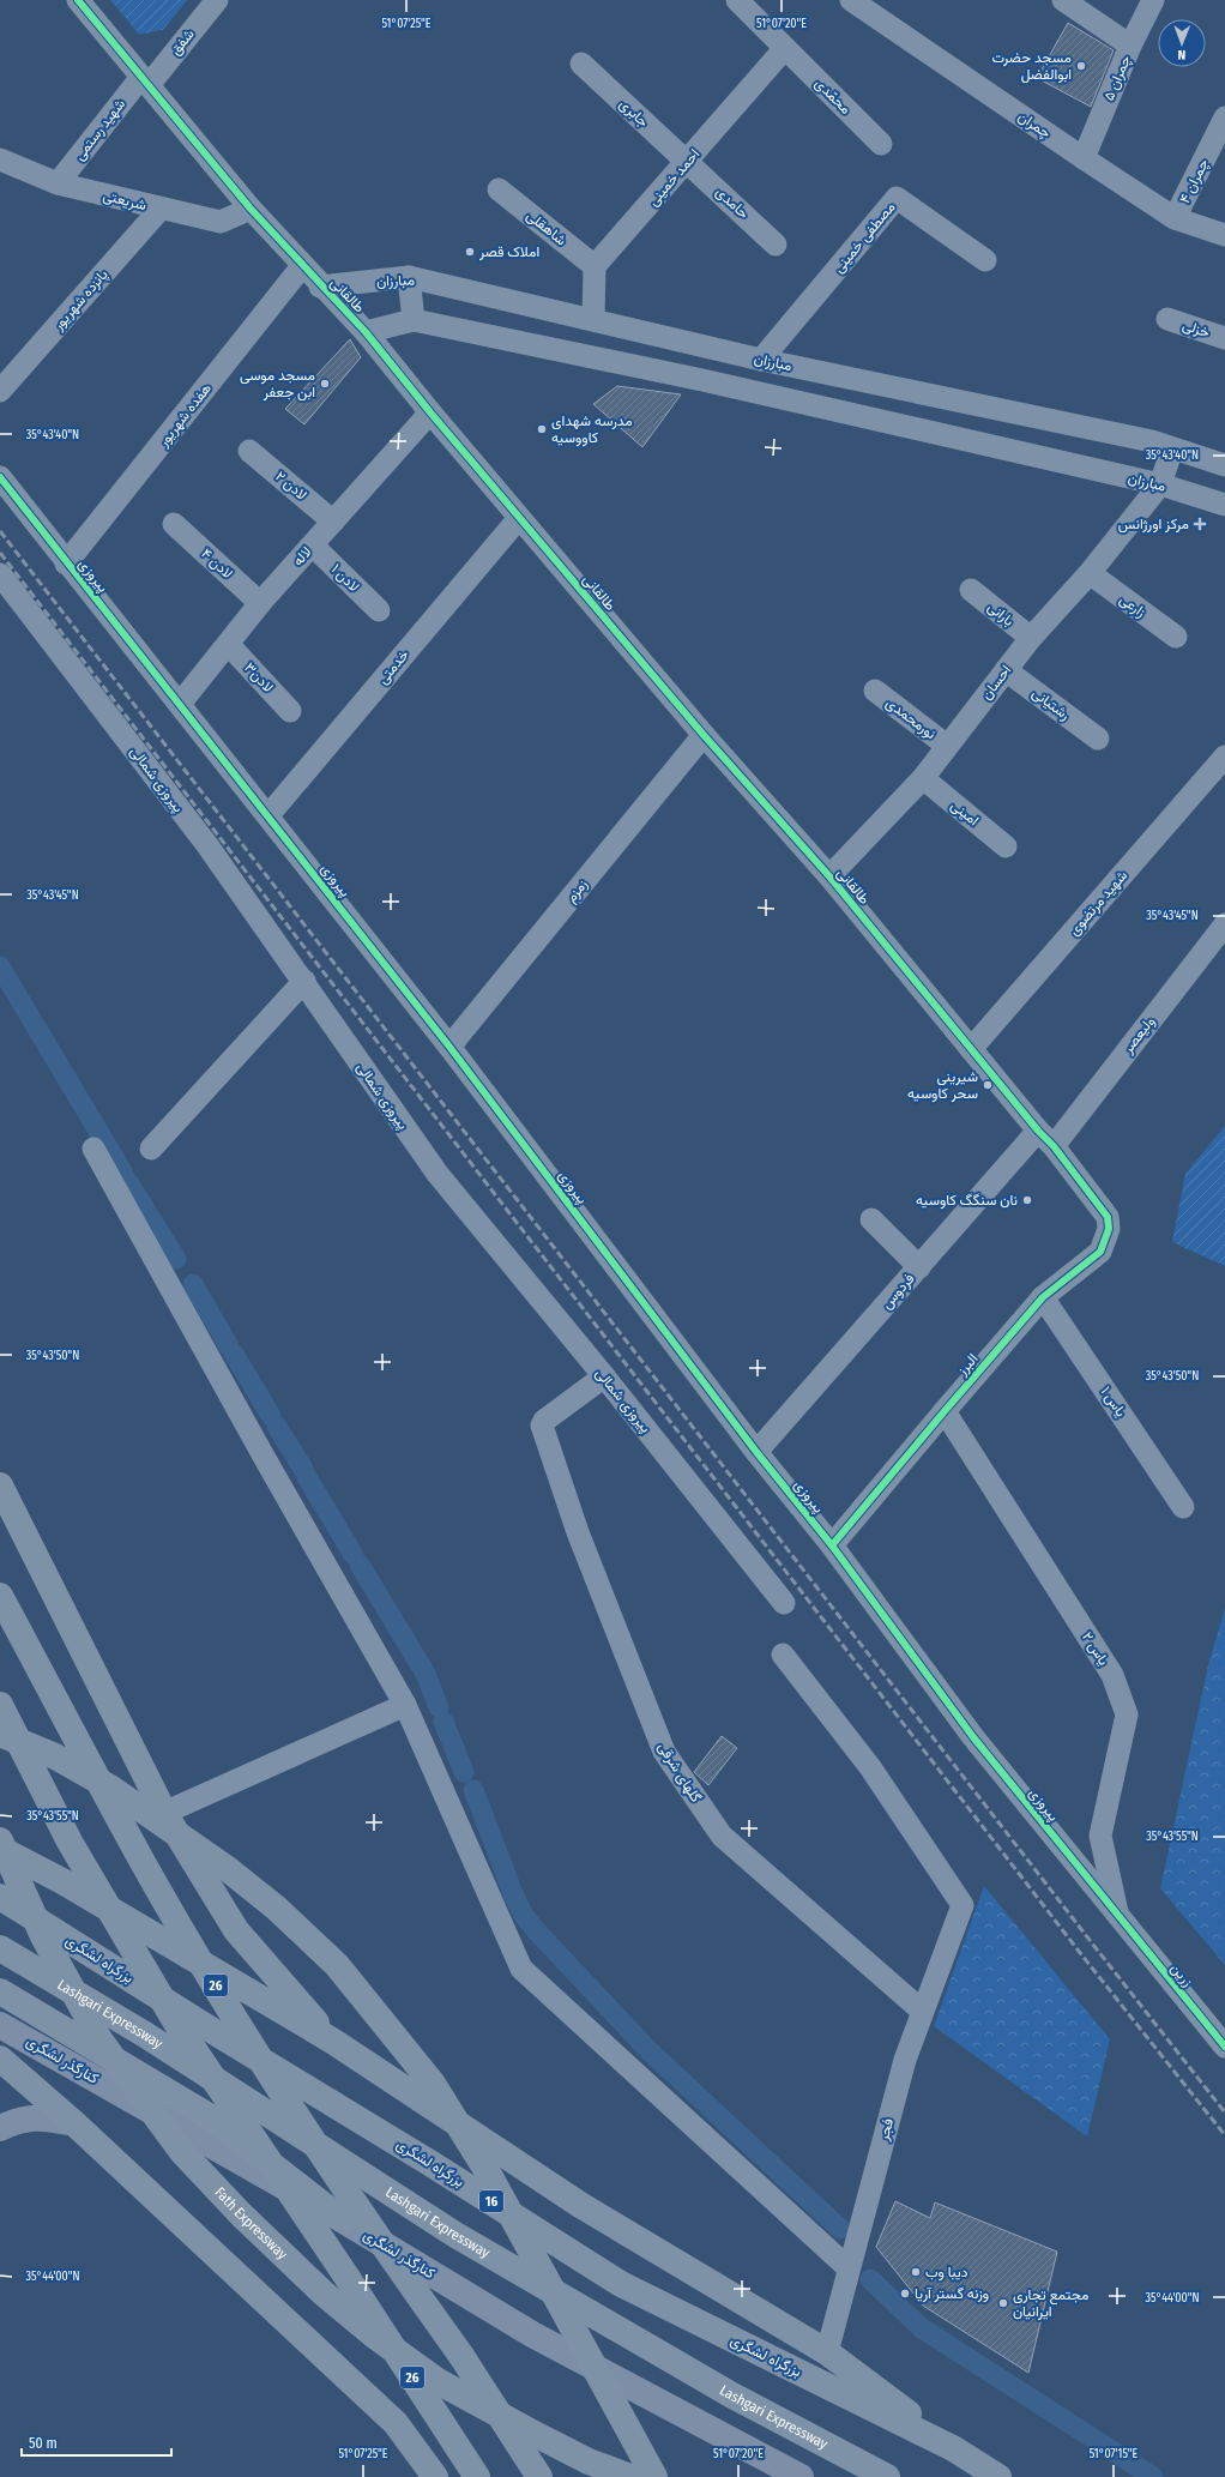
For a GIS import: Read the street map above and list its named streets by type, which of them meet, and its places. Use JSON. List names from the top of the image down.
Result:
{
  "streets": {
    "highway": [
      "بزرگراه لشگری",
      "26",
      "Lashgari Expressway",
      "16",
      "Fath Expressway"
    ],
    "main road": ["کنارگذر لشگری"],
    "street": [
      "شفق",
      "چمران ۵",
      "محمّدی",
      "جابری",
      "چمران",
      "شهید رستمی",
      "احمد خمینی",
      "چمران ۴",
      "شریعتی",
      "حامدی",
      "شاهقلی",
      "مصطفی خمینی",
      "مبارزان",
      "طالقانی",
      "پانزده شهریور",
      "خزلی",
      "هفده شهریور",
      "لادن ۲",
      "لاله",
      "لادن ۴",
      "پیروزی",
      "لادن ۱",
      "زارعی",
      "بارانی",
      "خدمتی",
      "لادن۳",
      "احسان",
      "رشتیانی",
      "نورمحمدی",
      "پیروزی شمالی",
      "امینی",
      "زمزم",
      "شهید مرتضوی",
      "ولیعصر",
      "فردوس",
      "البرز",
      "یاس ۱",
      "یاس ۲",
      "گلهای شرقی",
      "زرین",
      "فجر"
    ]
  },
  "crossings": [
    ["شفق", "شهید رستمی"],
    ["شفق", "طالقانی"],
    ["چمران ۵", "چمران"],
    ["محمّدی", "احمد خمینی"],
    ["جابری", "احمد خمینی"],
    ["جابری", "حامدی"],
    ["چمران", "چمران ۴"],
    ["شهید رستمی", "شریعتی"],
    ["شهید رستمی", "طالقانی"],
    ["احمد خمینی", "حامدی"],
    ["احمد خمینی", "شاهقلی"],
    ["شریعتی", "طالقانی"],
    ["شریعتی", "پانزده شهریور"],
    ["مصطفی خمینی", "مبارزان"],
    ["مبارزان", "طالقانی"],
    ["مبارزان", "احسان"],
    ["طالقانی", "هفده شهریور"],
    ["طالقانی", "لاله"],
    ["طالقانی", "خدمتی"],
    ["طالقانی", "احسان"],
    ["طالقانی", "زمزم"],
    ["طالقانی", "شهید مرتضوی"],
    ["طالقانی", "ولیعصر"],
    ["طالقانی", "فردوس"],
    ["طالقانی", "البرز"],
    ["هفده شهریور", "پیروزی"],
    ["لادن ۲", "لاله"],
    ["لاله", "لادن ۴"],
    ["لاله", "پیروزی"],
    ["لاله", "لادن ۱"],
    ["لاله", "لادن۳"],
    ["پیروزی", "خدمتی"],
    ["پیروزی", "زمزم"],
    ["پیروزی", "فردوس"],
    ["پیروزی", "البرز"],
    ["پیروزی", "یاس ۲"],
    ["پیروزی", "زرین"],
    ["زارعی", "احسان"],
    ["بارانی", "احسان"],
    ["احسان", "رشتیانی"],
    ["احسان", "نورمحمدی"],
    ["احسان", "امینی"],
    ["پیروزی شمالی", "گلهای شرقی"],
    ["ولیعصر", "فردوس"],
    ["البرز", "یاس ۱"],
    ["البرز", "یاس ۲"],
    ["یاس ۲", "زرین"],
    ["گلهای شرقی", "فجر"]
  ],
  "places": {
    "other": [
      "مسجد حضرت ابوالفضل",
      "املاک قصر",
      "مسجد موسی ابن جعفر",
      "مدرسه شهدای کاووسیه",
      "شیرینی سحر کاوسیه",
      "نان سنگگ کاوسیه",
      "دیبا وب",
      "وزنه گستر آریا",
      "مجتمع تجاری ایرانیان"
    ],
    "health": ["مرکز اورژانس"]
  },
  "scale_bar": "50 m",
  "north": "bottom",
  "coordinates": [
    "51°07'25\"E",
    "51°07'20\"E",
    "35°43'40\"N",
    "35°43'45\"N",
    "35°43'50\"N",
    "35°43'55\"N",
    "35°44'00\"N",
    "51°07'15\"E"
  ]
}
